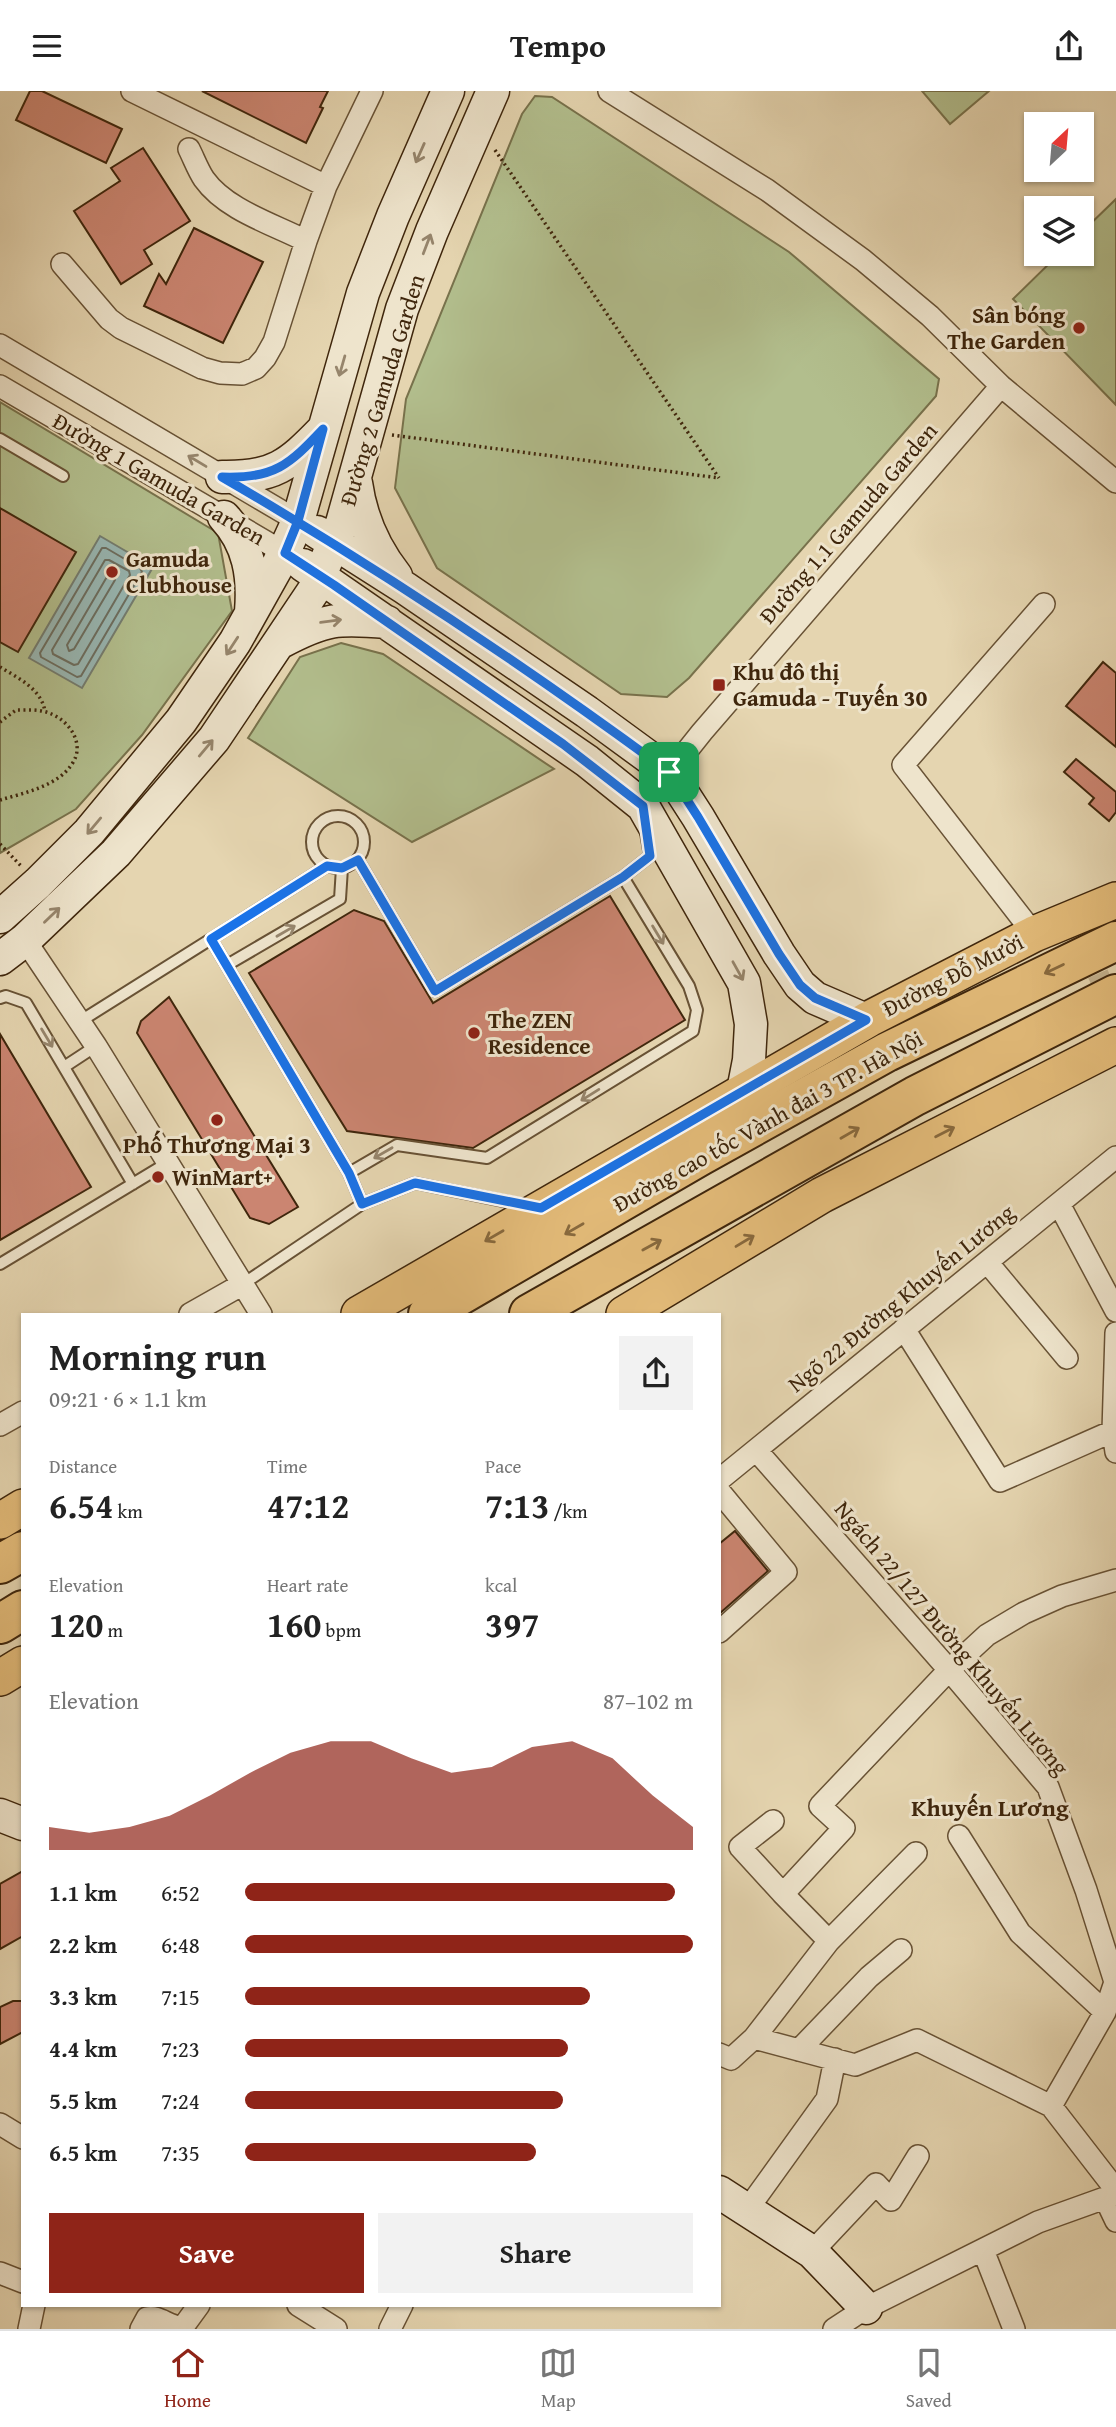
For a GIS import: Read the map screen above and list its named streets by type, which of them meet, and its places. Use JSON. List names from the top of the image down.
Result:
{
  "streets": {
    "highway": ["Đường cao tốc Vành đai 3 TP. Hà Nội"],
    "main road": ["Đường Đỗ Mười"],
    "street": [
      "Đường 2 Gamuda Garden",
      "Đường 1 Gamuda Garden",
      "Đường 1.1 Gamuda Garden",
      "Ngõ 22 Đường Khuyến Lương",
      "Ngách 22/127 Đường Khuyến Lương"
    ]
  },
  "crossings": [
    ["Đường 2 Gamuda Garden", "Đường 1 Gamuda Garden"],
    ["Đường 1 Gamuda Garden", "Đường 1.1 Gamuda Garden"],
    ["Đường 1 Gamuda Garden", "Đường Đỗ Mười"],
    ["Ngõ 22 Đường Khuyến Lương", "Ngách 22/127 Đường Khuyến Lương"]
  ],
  "districts": ["Khuyến Lương"],
  "places": {
    "other": [
      "Sân bóng The Garden",
      "Gamuda Clubhouse",
      "The ZEN Residence",
      "Phố Thương Mại 3",
      "WinMart+"
    ],
    "transit": ["Khu đô thị Gamuda - Tuyến 30"]
  },
  "north": "top right",
  "page": {
    "header": "Tempo",
    "heading": ["Morning run", "09:21 · 6 × 1.1 km"],
    "stats": [
      ["Distance", "6.54 km"],
      ["Time", "47:12"],
      ["Pace", "7:13 /km"],
      ["Elevation", "120 m"],
      ["Heart rate", "160 bpm"],
      ["kcal", "397"]
    ],
    "chart": ["Elevation", "87–102 m"],
    "list": [
      {
        "name": "1.1 km",
        "note": "6:52"
      },
      {
        "name": "2.2 km",
        "note": "6:48"
      },
      {
        "name": "3.3 km",
        "note": "7:15"
      },
      {
        "name": "4.4 km",
        "note": "7:23"
      },
      {
        "name": "5.5 km",
        "note": "7:24"
      },
      {
        "name": "6.5 km",
        "note": "7:35"
      }
    ],
    "buttons": ["Save", "Share"],
    "tabs": ["Home", "Map", "Saved"]
  }
}
